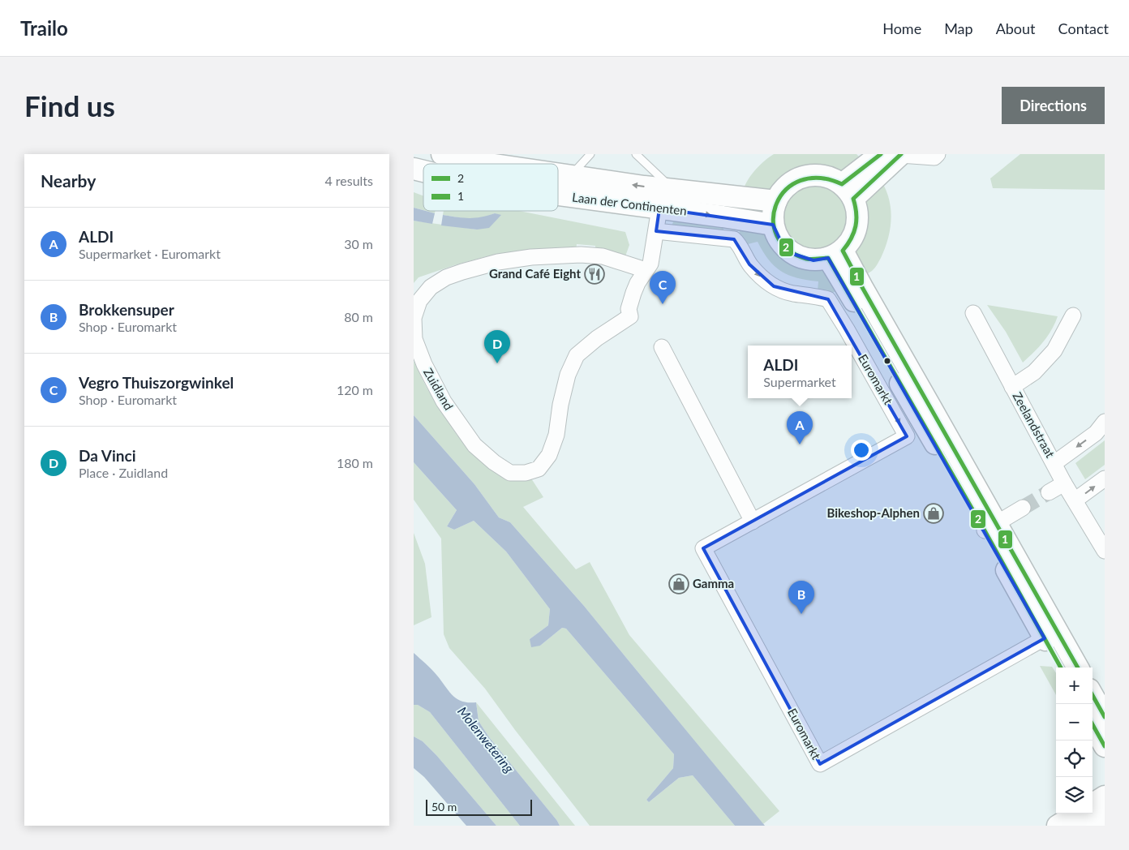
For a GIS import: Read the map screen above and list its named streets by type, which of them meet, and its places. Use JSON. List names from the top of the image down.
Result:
{
  "streets": {
    "street": [
      "Laan der Continenten",
      "Euromarkt",
      "Zuidland",
      "Zeelandstraat"
    ]
  },
  "water": ["Molenwetering"],
  "places": {
    "restaurant": ["Grand Café Eight"],
    "shop": ["Bikeshop-Alphen", "Gamma"]
  },
  "lines": ["transit line 2", "transit line 1"],
  "legend": ["2", "1"],
  "scale_bar": "50 m",
  "page": {
    "header": "Trailo",
    "nav": [
      "Home",
      "Map",
      "About",
      "Contact"
    ],
    "buttons": "Directions",
    "title": "Find us",
    "heading": ["Nearby", "4 results"],
    "list": [
      {
        "mark": "A",
        "name": "ALDI",
        "note": "Supermarket · Euromarkt",
        "value": "30 m"
      },
      {
        "mark": "B",
        "name": "Brokkensuper",
        "note": "Shop · Euromarkt",
        "value": "80 m"
      },
      {
        "mark": "C",
        "name": "Vegro Thuiszorgwinkel",
        "note": "Shop · Euromarkt",
        "value": "120 m"
      },
      {
        "mark": "D",
        "name": "Da Vinci",
        "note": "Place · Zuidland",
        "value": "180 m"
      }
    ],
    "pins": [
      "C",
      "D",
      "A",
      "B"
    ],
    "popup": ["ALDI", "Supermarket"],
    "map_buttons": ["+", "−"],
    "scale": "50 m"
  }
}
